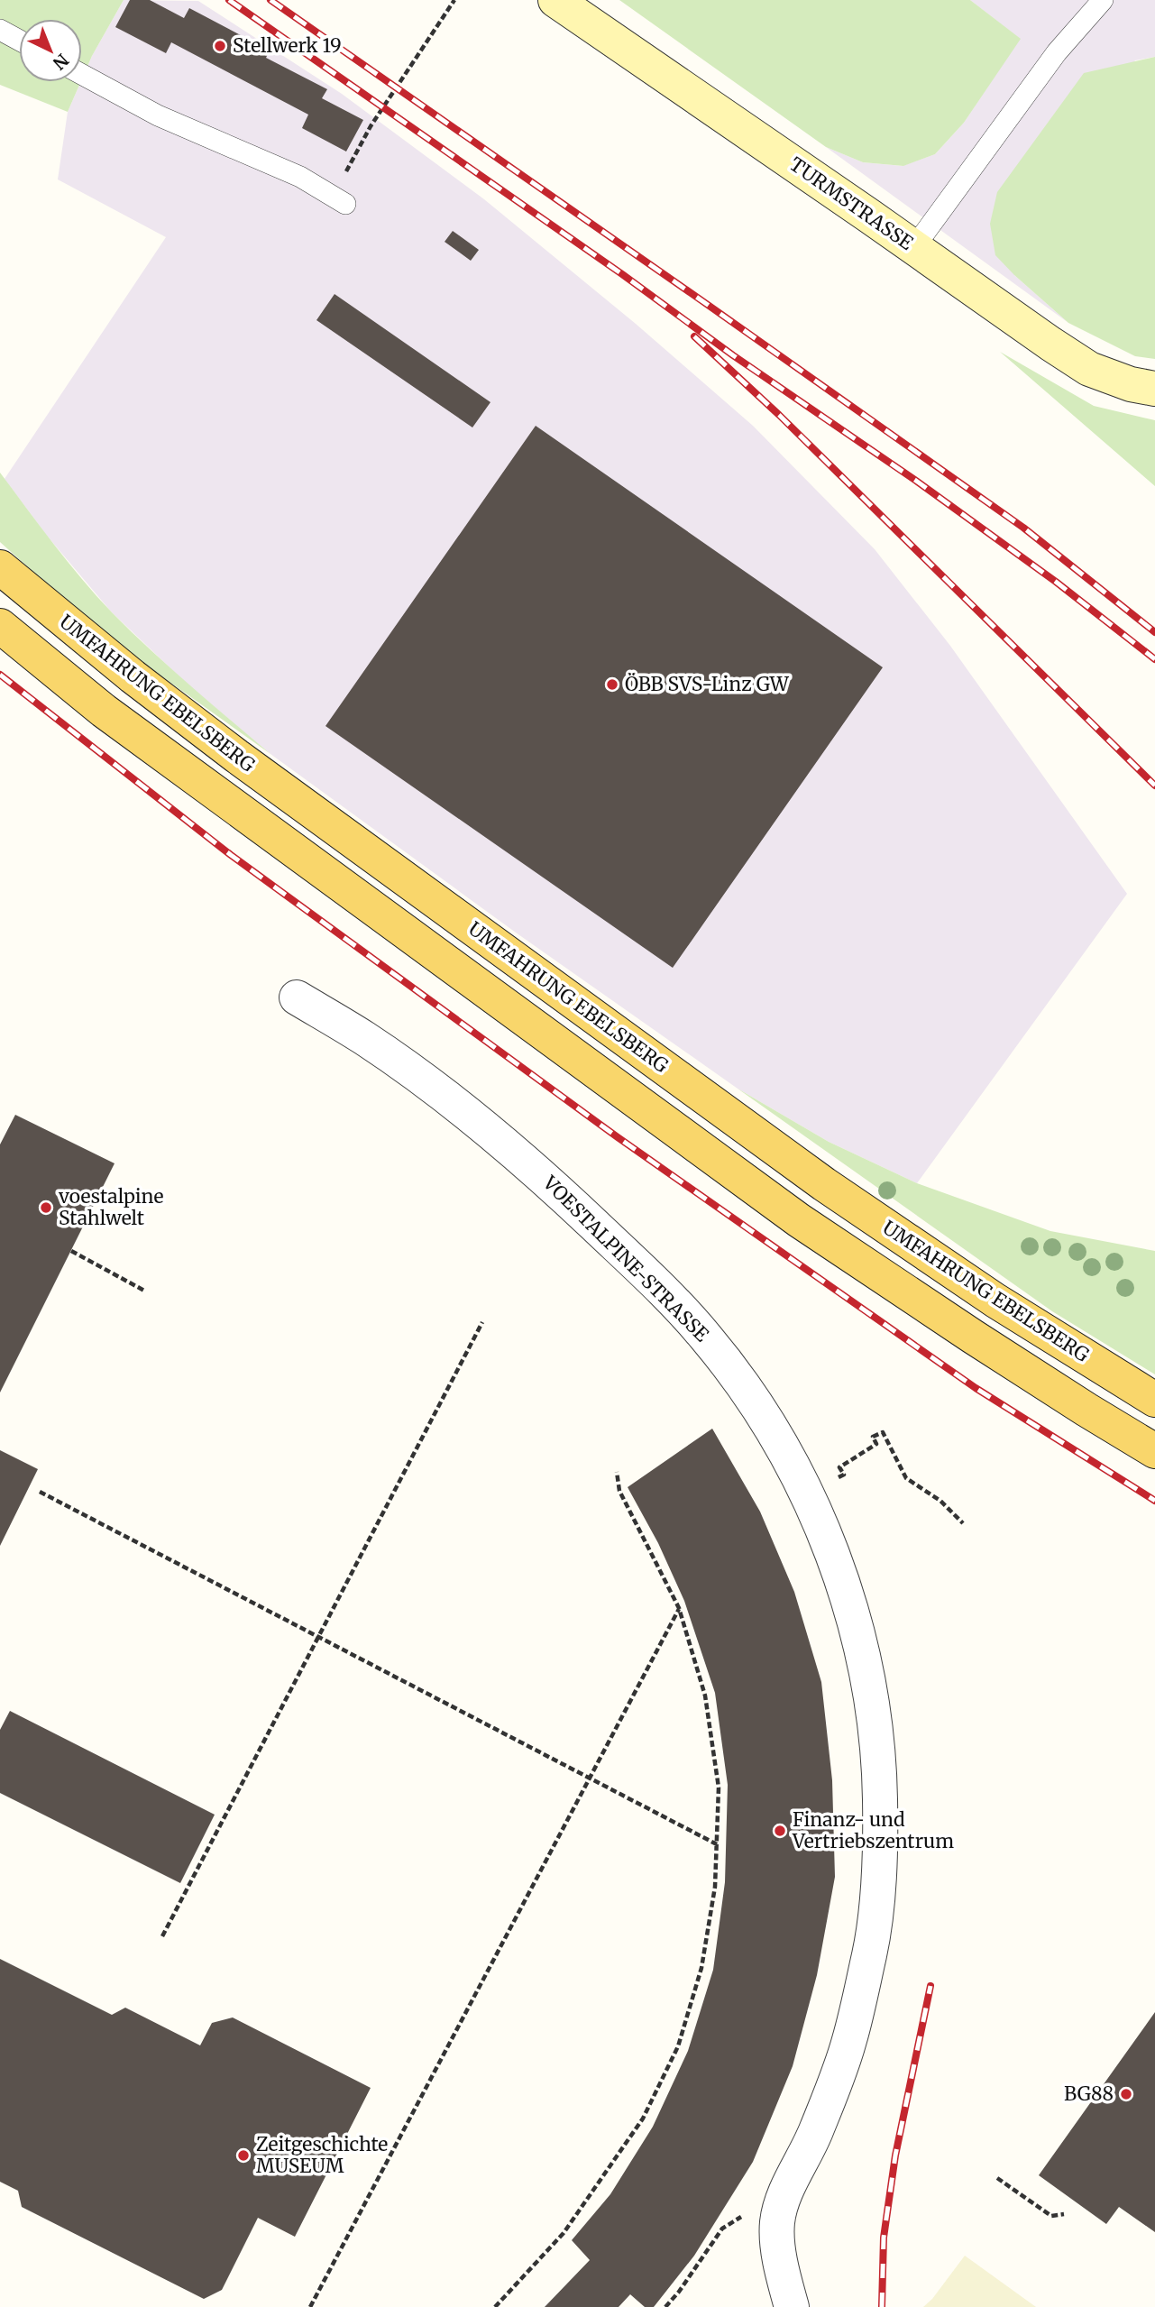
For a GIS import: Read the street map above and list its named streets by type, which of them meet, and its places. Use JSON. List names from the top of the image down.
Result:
{
  "streets": {
    "main road": ["TURMSTRASSE", "UMFAHRUNG EBELSBERG"],
    "street": ["VOESTALPINE-STRASSE"]
  },
  "places": [
    "Stellwerk 19",
    "ÖBB SVS-Linz GW",
    "voestalpine Stahlwelt",
    "Finanz- und Vertriebszentrum",
    "BG88",
    "Zeitgeschichte MUSEUM"
  ],
  "north": "bottom right"
}
